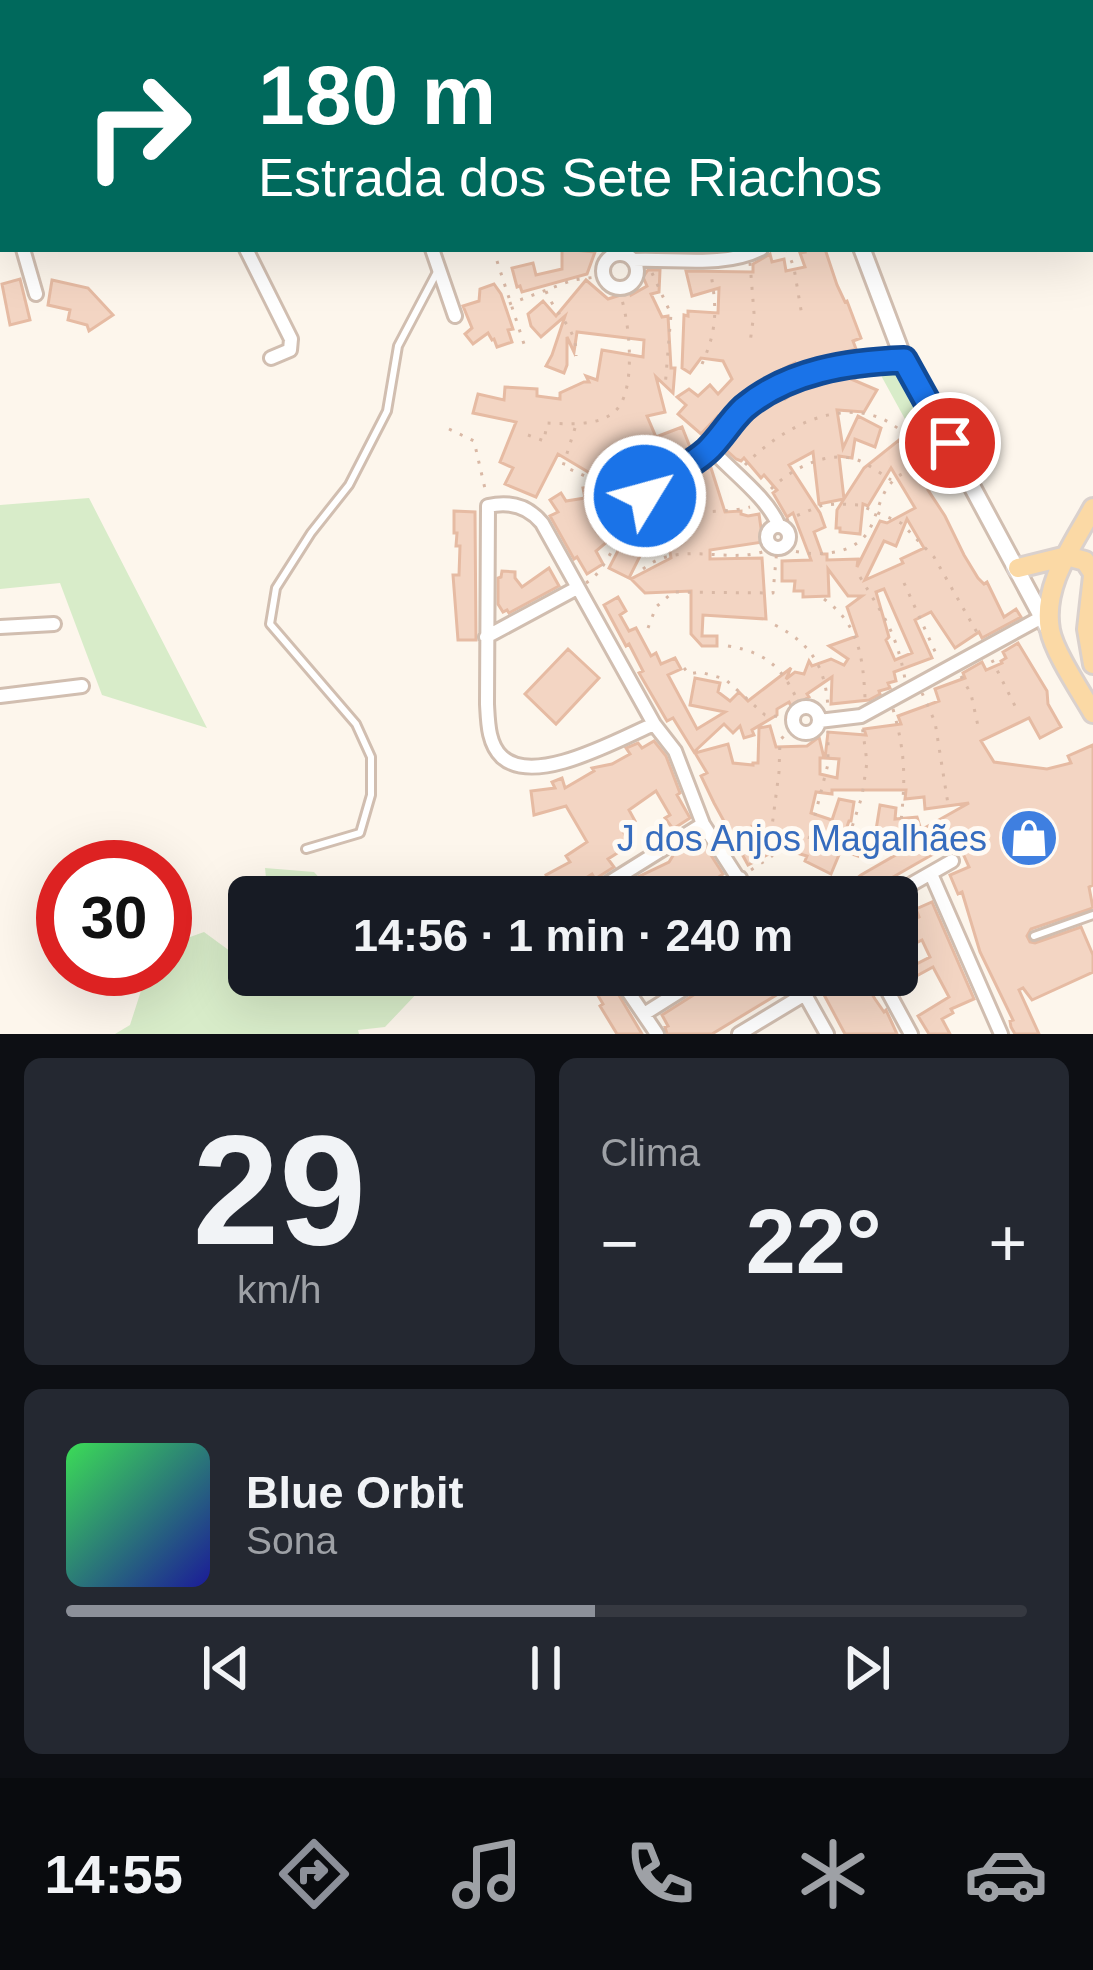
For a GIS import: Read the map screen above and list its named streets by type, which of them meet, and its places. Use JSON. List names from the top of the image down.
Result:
{
  "places": {
    "shop": ["J dos Anjos Magalhães"]
  },
  "page": {
    "turn": ["180 m", "Estrada dos Sete Riachos"],
    "limit": "30",
    "trip": "14:56 · 1 min · 240 m",
    "tile": [
      ["29", "km/h"],
      "Clima"
    ],
    "heat": ["−", "22°", "+"],
    "song": ["Blue Orbit", "Sona"],
    "tabs": "14:55"
  }
}
